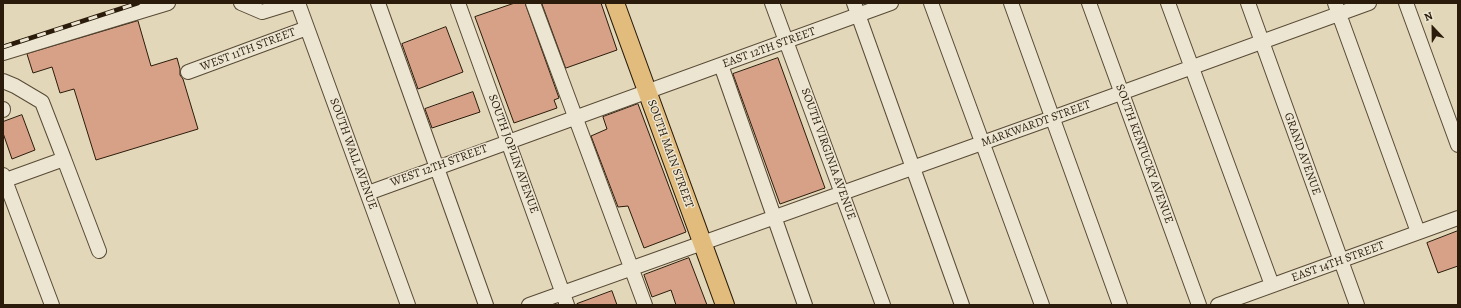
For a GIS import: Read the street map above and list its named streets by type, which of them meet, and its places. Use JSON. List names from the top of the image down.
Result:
{
  "streets": {
    "main road": ["SOUTH MAIN STREET"],
    "street": [
      "EAST 12TH STREET",
      "WEST 11TH STREET",
      "MARKWARDT STREET",
      "SOUTH WALL AVENUE",
      "SOUTH JOPLIN AVENUE",
      "SOUTH VIRGINIA AVENUE",
      "SOUTH KENTUCKY AVENUE",
      "GRAND AVENUE",
      "WEST 12TH STREET",
      "EAST 14TH STREET"
    ]
  },
  "crossings": [
    ["EAST 12TH STREET", "SOUTH MAIN STREET"],
    ["EAST 12TH STREET", "SOUTH VIRGINIA AVENUE"],
    ["EAST 12TH STREET", "WEST 12TH STREET"],
    ["WEST 11TH STREET", "SOUTH WALL AVENUE"],
    ["MARKWARDT STREET", "SOUTH JOPLIN AVENUE"],
    ["MARKWARDT STREET", "SOUTH MAIN STREET"],
    ["MARKWARDT STREET", "SOUTH VIRGINIA AVENUE"],
    ["MARKWARDT STREET", "SOUTH KENTUCKY AVENUE"],
    ["MARKWARDT STREET", "GRAND AVENUE"],
    ["SOUTH WALL AVENUE", "WEST 12TH STREET"],
    ["SOUTH JOPLIN AVENUE", "WEST 12TH STREET"],
    ["SOUTH MAIN STREET", "WEST 12TH STREET"],
    ["GRAND AVENUE", "EAST 14TH STREET"]
  ],
  "north": "top"
}
